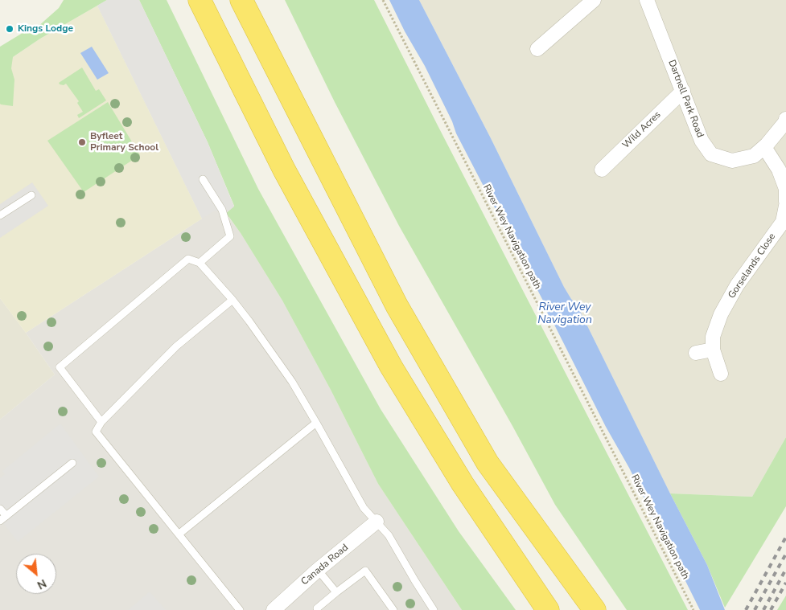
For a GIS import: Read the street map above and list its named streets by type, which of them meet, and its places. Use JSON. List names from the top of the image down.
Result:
{
  "streets": {
    "street": [
      "Dartnell Park Road",
      "Wild Acres",
      "Gorselands Close",
      "Canada Road"
    ],
    "path": ["River Wey Navigation path"]
  },
  "crossings": [
    ["Dartnell Park Road", "Wild Acres"]
  ],
  "water": ["River Wey Navigation"],
  "places": ["Kings Lodge", "Byfleet Primary School"],
  "north": "bottom right"
}
